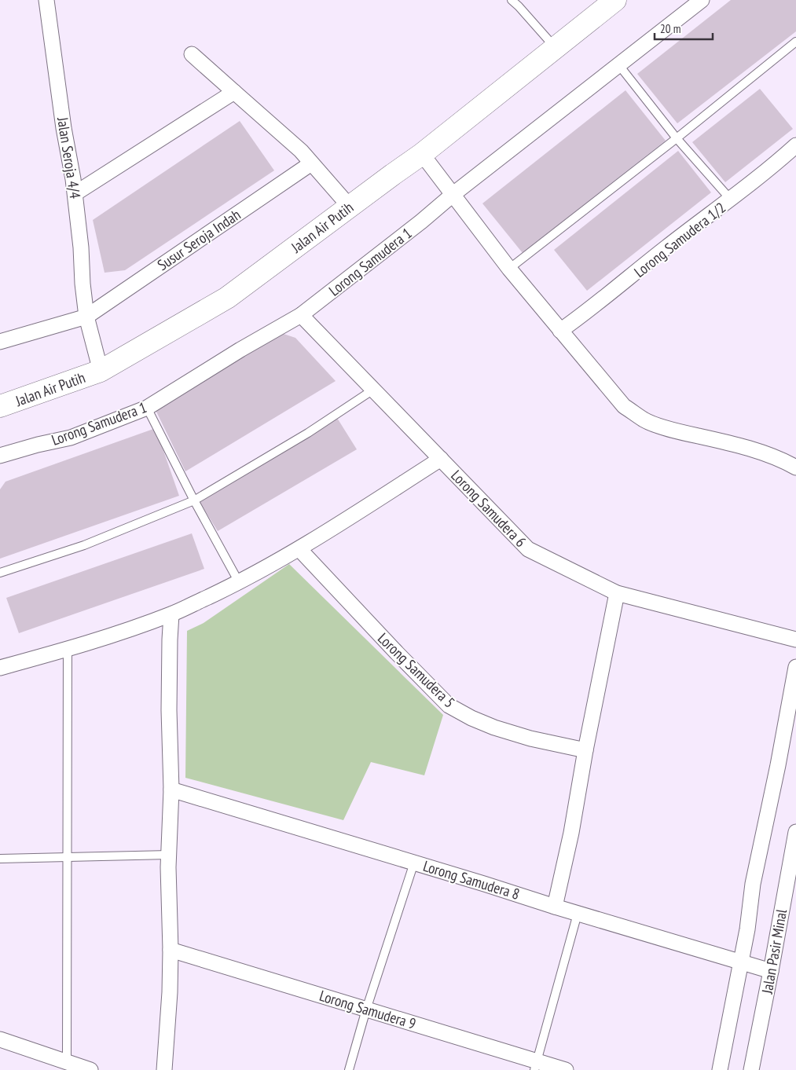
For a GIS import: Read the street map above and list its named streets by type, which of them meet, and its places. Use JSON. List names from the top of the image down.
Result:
{
  "streets": {
    "main road": ["Jalan Air Putih"],
    "street": [
      "Jalan Seroja 4/4",
      "Susur Seroja Indah",
      "Lorong Samudera 1/2",
      "Lorong Samudera 1",
      "Lorong Samudera 6",
      "Lorong Samudera 5",
      "Lorong Samudera 8",
      "Jalan Pasir Minal",
      "Lorong Samudera 9"
    ]
  },
  "crossings": [
    ["Jalan Seroja 4/4", "Jalan Air Putih"],
    ["Jalan Seroja 4/4", "Susur Seroja Indah"],
    ["Lorong Samudera 1", "Lorong Samudera 6"],
    ["Lorong Samudera 8", "Jalan Pasir Minal"]
  ],
  "scale_bar": "20 m"
}
